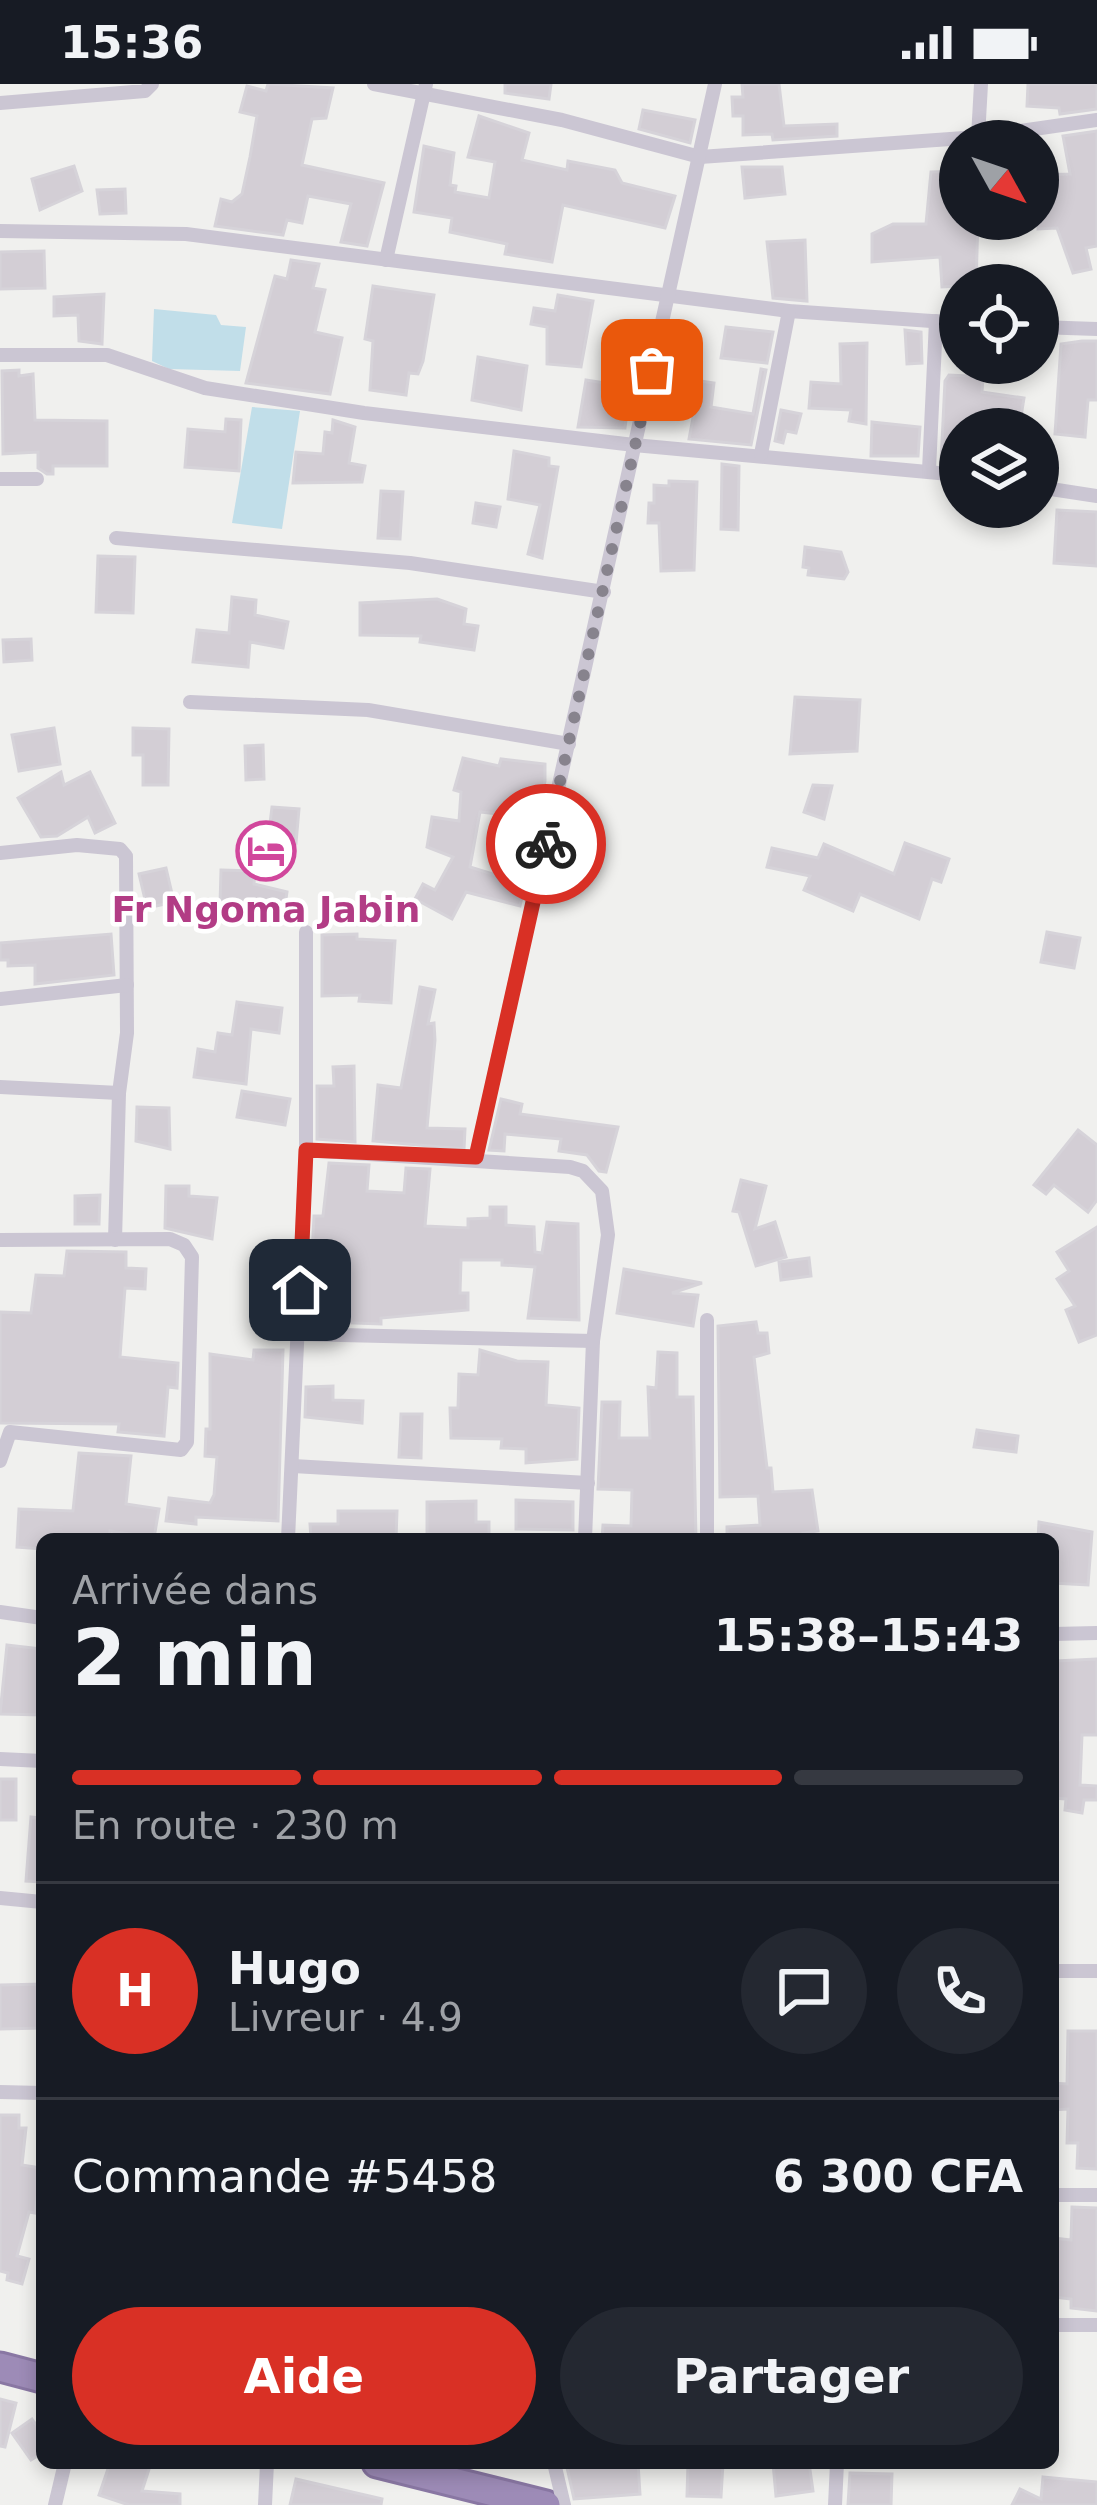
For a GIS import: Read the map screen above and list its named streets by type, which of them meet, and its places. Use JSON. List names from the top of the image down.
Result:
{
  "places": {
    "hotel": ["Fr Ngoma Jabin"]
  },
  "north": "bottom right",
  "page": {
    "status": "15:36",
    "heading": ["2 min", "Arrivée dans", "15:38–15:43"],
    "panel": [
      "Hugo",
      "Livreur · 4.9",
      "Commande #5458",
      "6 300 CFA"
    ],
    "bar": "En route · 230 m",
    "round": "H",
    "buttons": ["Aide", "Partager"]
  }
}
